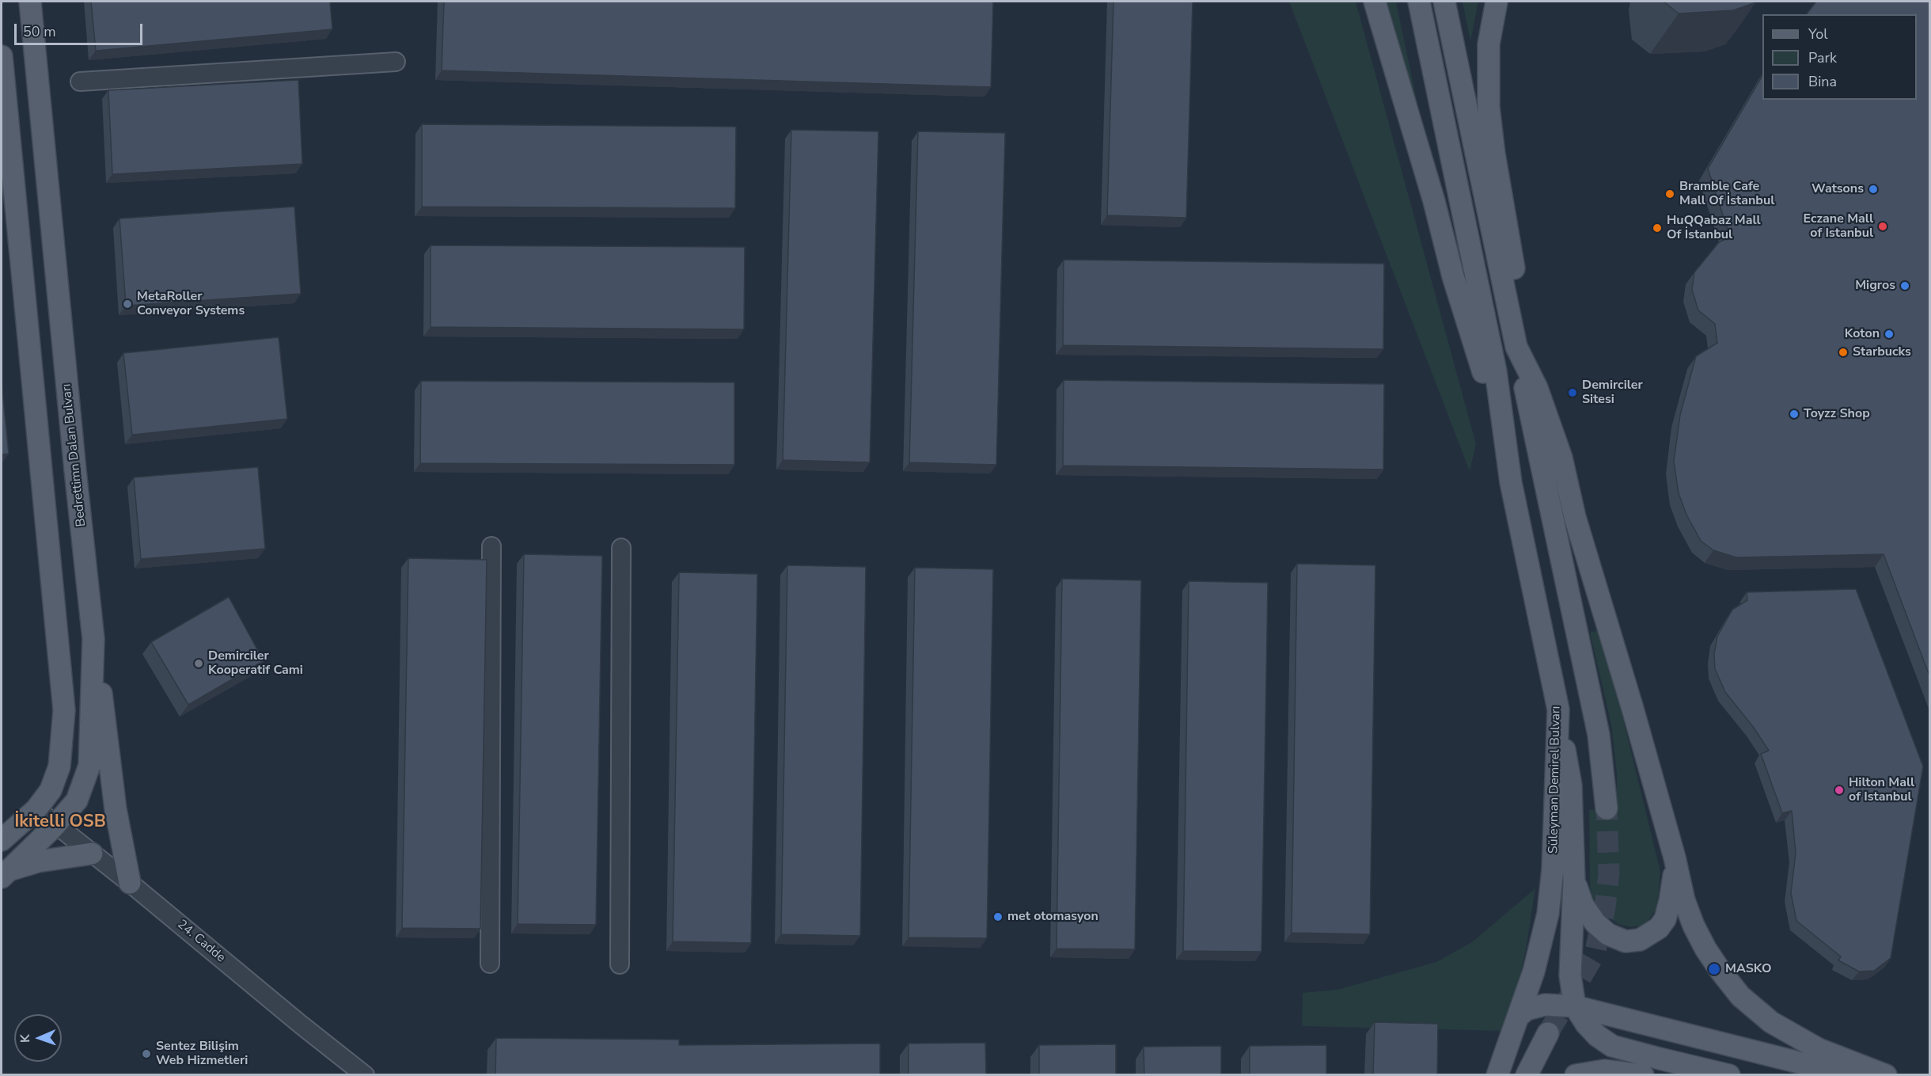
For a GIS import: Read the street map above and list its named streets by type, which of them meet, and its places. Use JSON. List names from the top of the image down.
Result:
{
  "streets": {
    "main road": ["Bedrettimn Dalan Bulvarı", "Süleyman Demirel Bulvarı"],
    "street": ["24. Cadde"]
  },
  "crossings": [
    ["Bedrettimn Dalan Bulvarı", "24. Cadde"]
  ],
  "districts": ["İkitelli OSB"],
  "places": [
    "Watsons",
    "Bramble Cafe Mall Of İstanbul",
    "Eczane Mall of Istanbul",
    "HuQQabaz Mall Of İstanbul",
    "Migros",
    "MetaRoller Conveyor Systems",
    "Koton",
    "Starbucks",
    "Demirciler Sitesi",
    "Toyzz Shop",
    "Demirciler Kooperatif Cami",
    "Hilton Mall of Istanbul",
    "met otomasyon",
    "MASKO",
    "Sentez Bilişim Web Hizmetleri"
  ],
  "legend": ["Yol", "Park", "Bina"],
  "scale_bar": "50 m",
  "north": "left"
}
